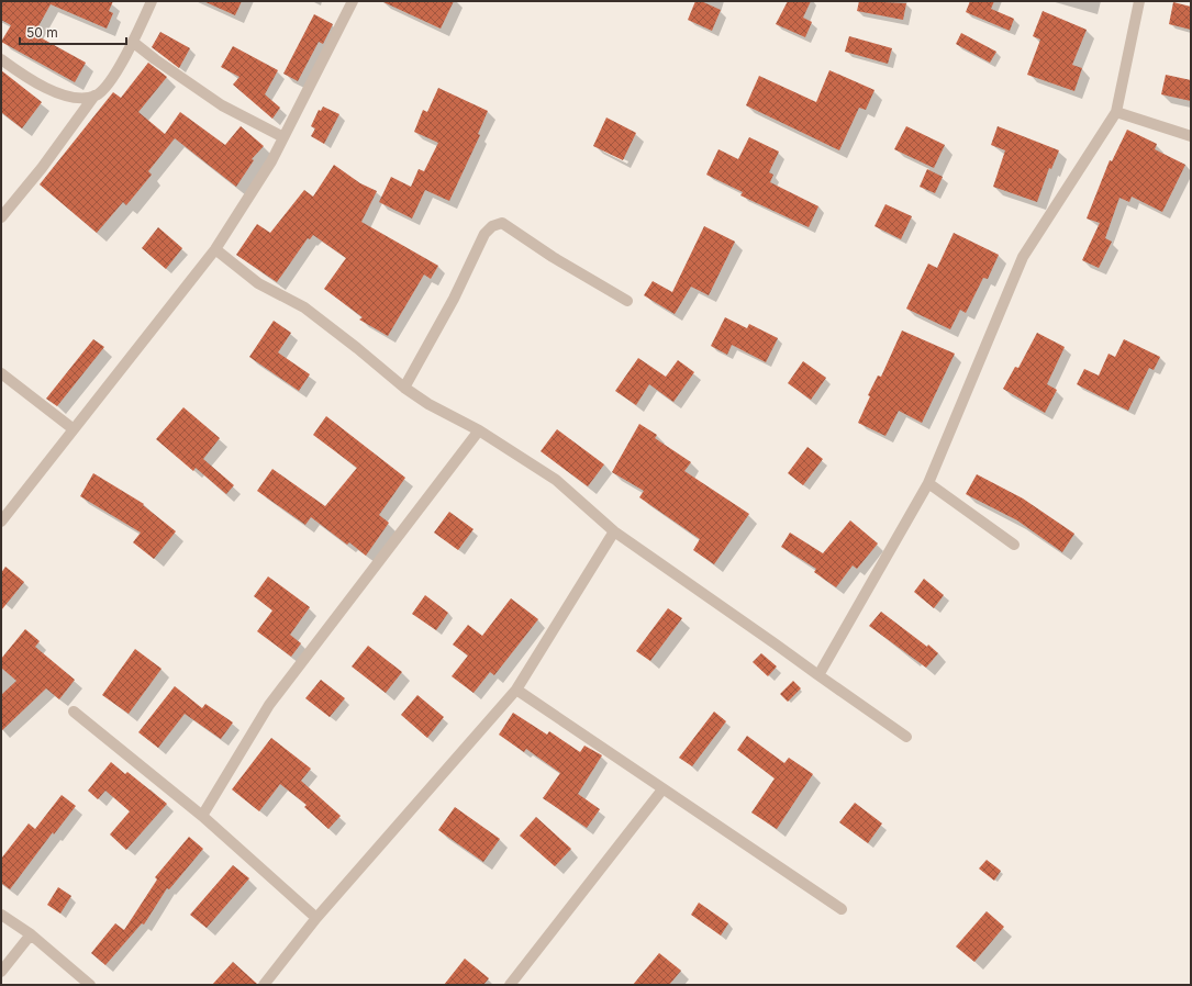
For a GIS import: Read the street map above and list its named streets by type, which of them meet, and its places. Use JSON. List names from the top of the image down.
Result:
{
  "scale_bar": "50 m"
}
